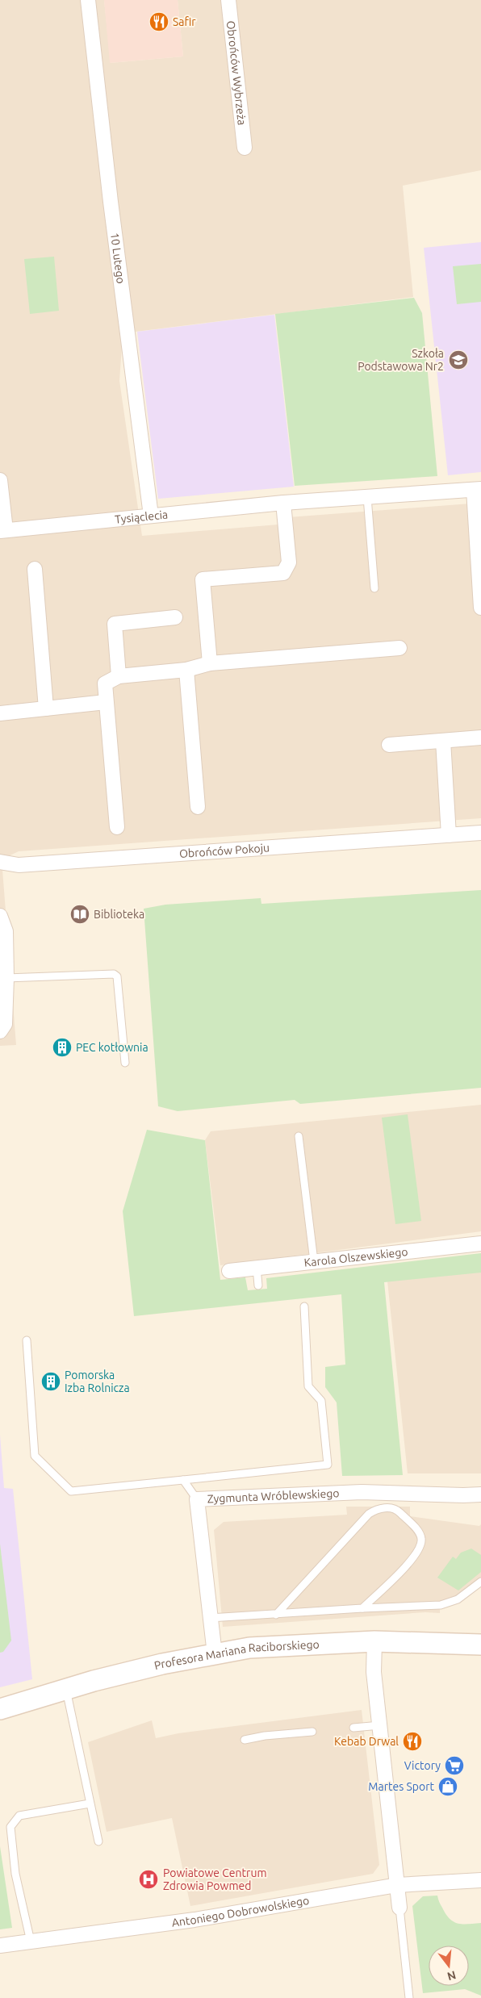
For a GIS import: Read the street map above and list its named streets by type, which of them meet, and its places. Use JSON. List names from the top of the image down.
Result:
{
  "streets": {
    "main road": ["Profesora Mariana Raciborskiego"],
    "street": [
      "Obrońców Wybrzeża",
      "10 Lutego",
      "Tysiąclecia",
      "Obrońców Pokoju",
      "Karola Olszewskiego",
      "Zygmunta Wróblewskiego",
      "Antoniego Dobrowolskiego"
    ]
  },
  "crossings": [
    ["10 Lutego", "Tysiąclecia"],
    ["Zygmunta Wróblewskiego", "Profesora Mariana Raciborskiego"]
  ],
  "places": {
    "restaurant": ["Safir", "Kebab Drwal"],
    "school or university": ["Szkoła Podstawowa Nr2"],
    "library": ["Biblioteka"],
    "building": ["PEC kotłownia", "Pomorska Izba Rolnicza"],
    "supermarket": ["Victory"],
    "shop": ["Martes Sport"],
    "hospital": ["Powiatowe Centrum Zdrowia Powmed"]
  },
  "north": "bottom"
}
